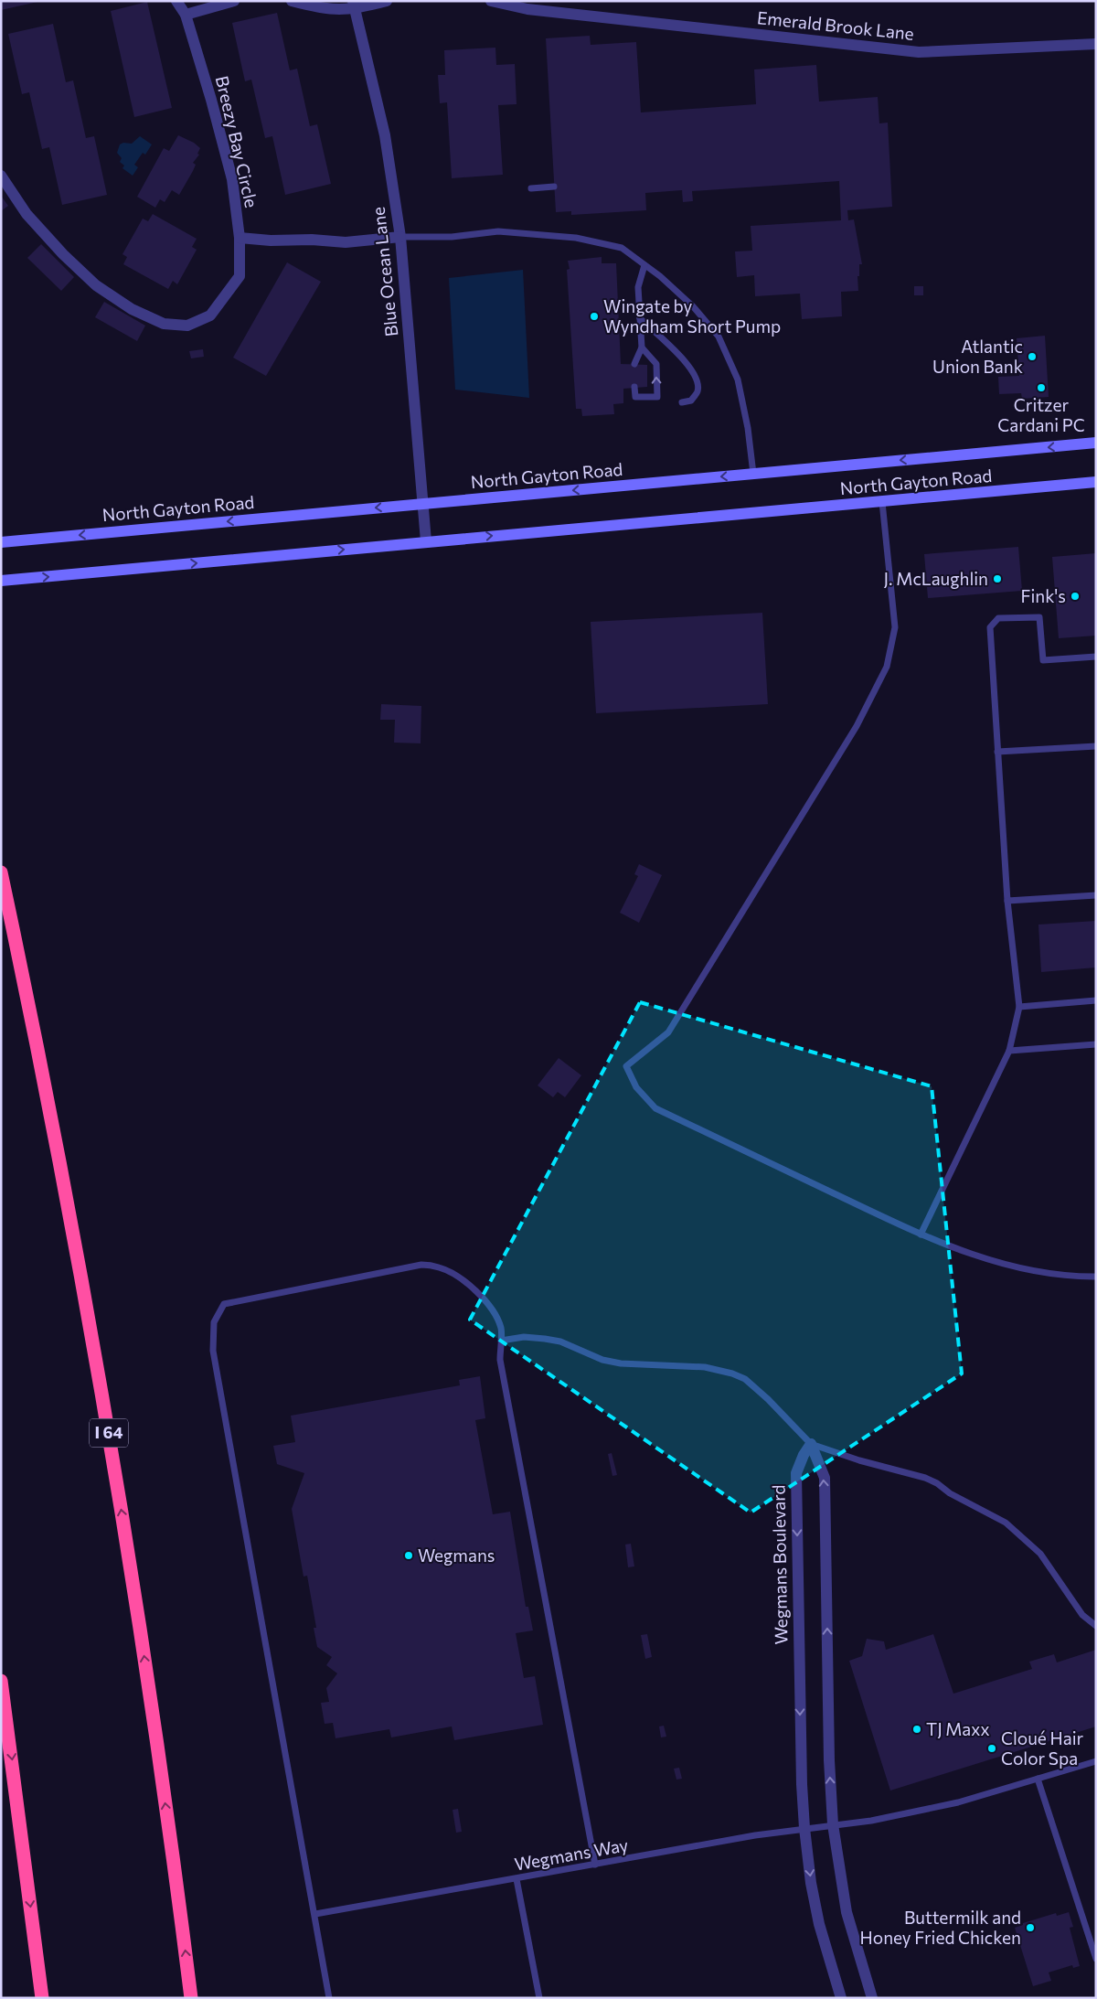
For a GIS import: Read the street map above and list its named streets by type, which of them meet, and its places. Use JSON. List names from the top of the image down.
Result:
{
  "streets": {
    "highway": ["I 64"],
    "main road": ["North Gayton Road"],
    "street": [
      "Emerald Brook Lane",
      "Breezy Bay Circle",
      "Blue Ocean Lane",
      "Wegmans Boulevard"
    ],
    "lane": ["Wegmans Way"]
  },
  "crossings": [
    ["Blue Ocean Lane", "North Gayton Road"],
    ["Wegmans Boulevard", "Wegmans Way"]
  ],
  "places": [
    "Wingate by Wyndham Short Pump",
    "Atlantic Union Bank",
    "Critzer Cardani PC",
    "J. McLaughlin",
    "Fink's",
    "Wegmans",
    "TJ Maxx",
    "Cloué Hair Color Spa",
    "Buttermilk and Honey Fried Chicken"
  ]
}
